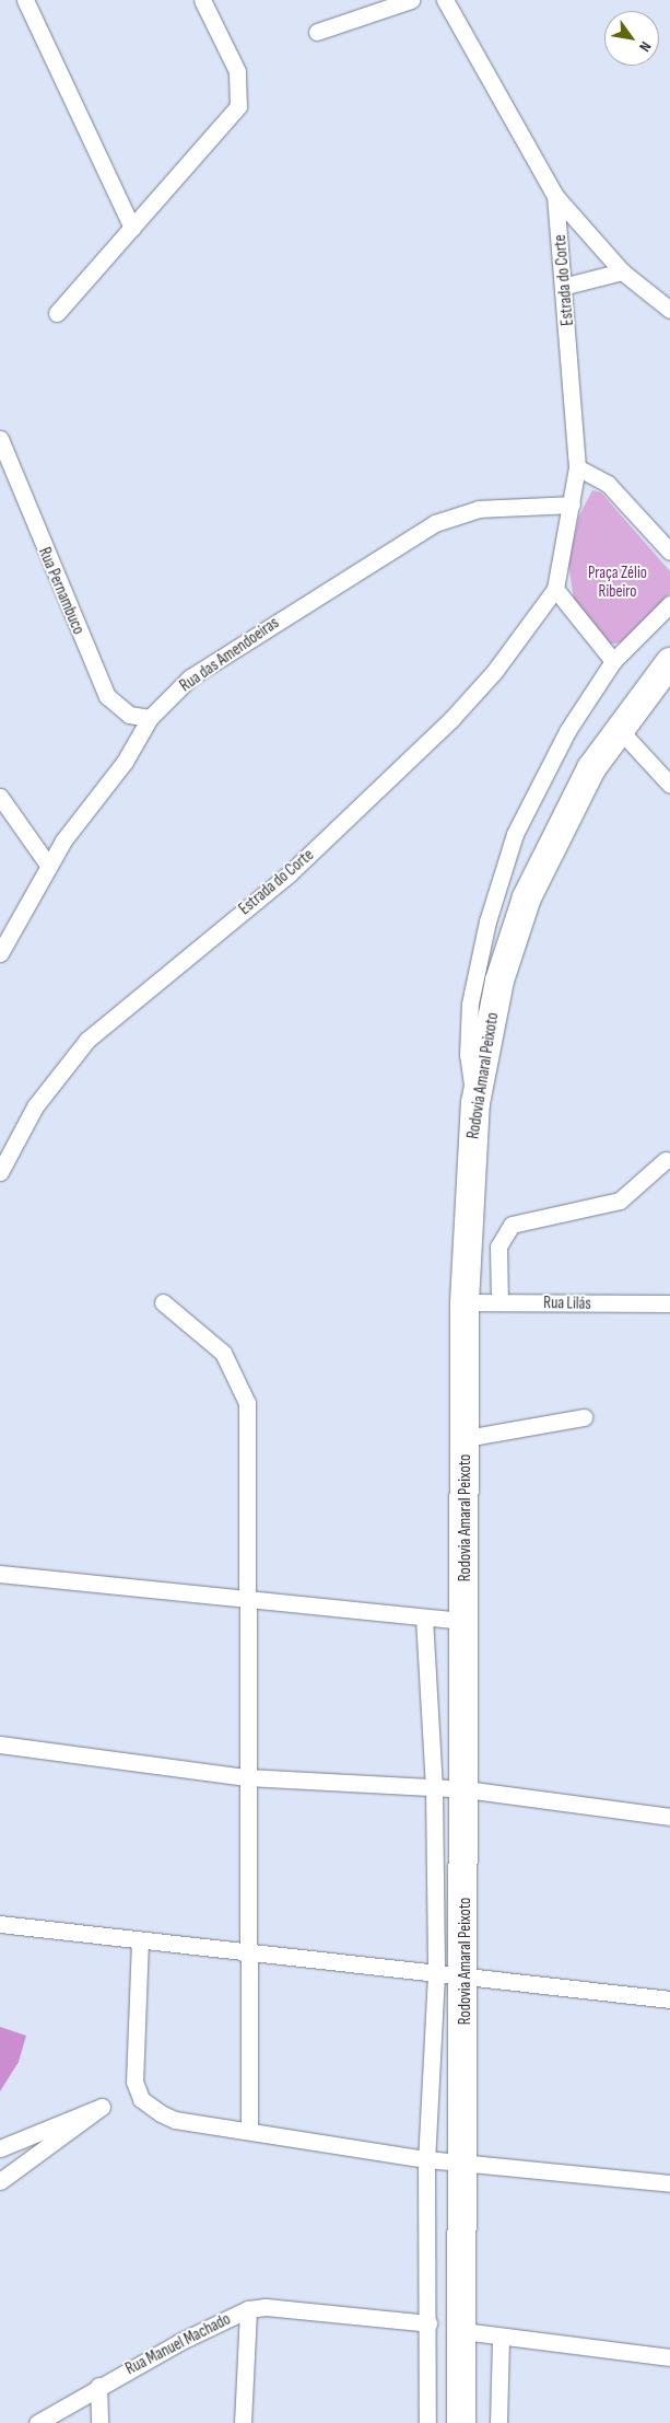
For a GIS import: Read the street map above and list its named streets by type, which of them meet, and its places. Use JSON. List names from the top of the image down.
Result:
{
  "streets": {
    "highway": ["Rodovia Amaral Peixoto"],
    "street": [
      "Estrada do Corte",
      "Rua Pernambuco",
      "Rua das Amendoeiras",
      "Rua Lilás",
      "Rua Manuel Machado"
    ]
  },
  "crossings": [
    ["Estrada do Corte", "Rua das Amendoeiras"],
    ["Rua Pernambuco", "Rua das Amendoeiras"],
    ["Rodovia Amaral Peixoto", "Rua Lilás"]
  ],
  "parks": ["Praça Zélio Ribeiro"],
  "north": "bottom right"
}
